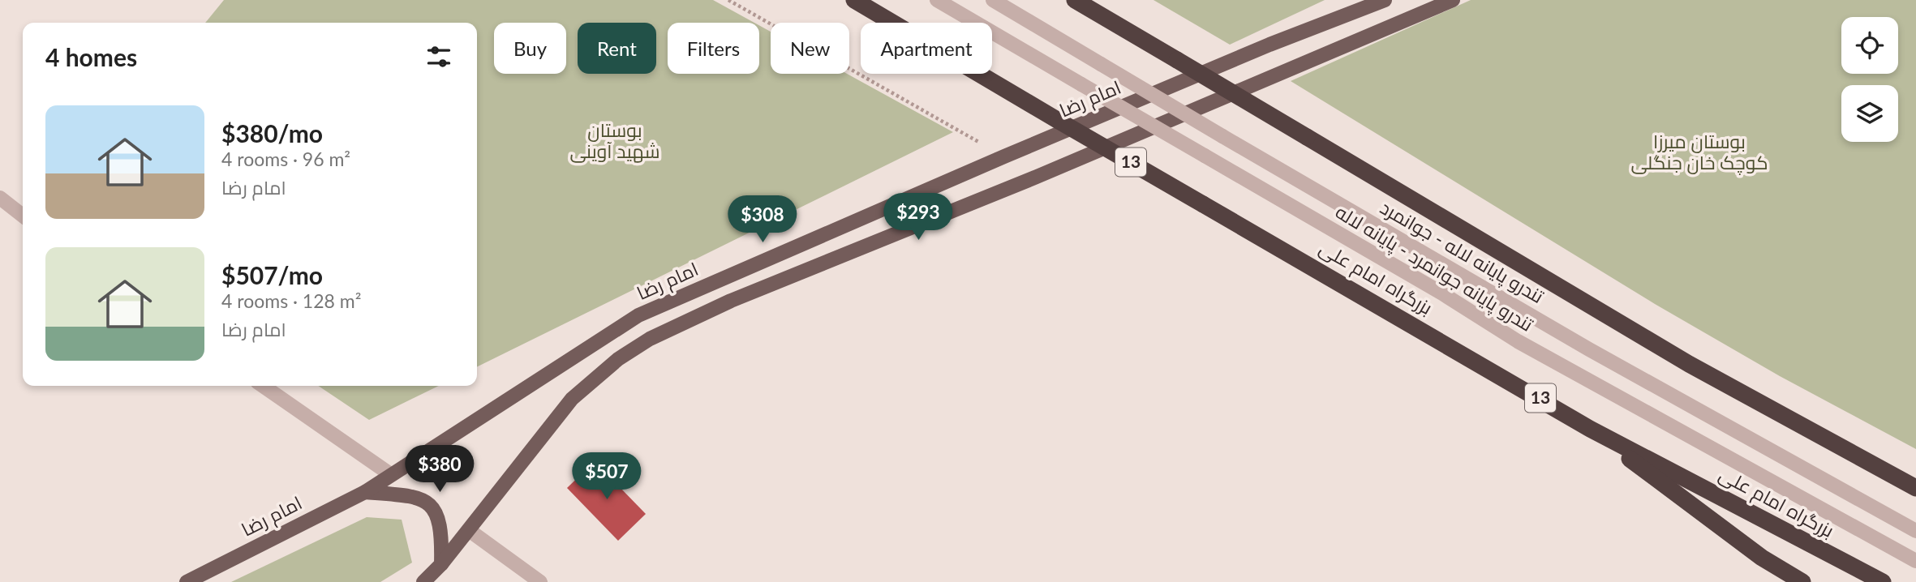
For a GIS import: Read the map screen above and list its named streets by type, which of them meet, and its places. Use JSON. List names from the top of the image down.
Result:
{
  "streets": {
    "highway": ["13", "بزرگراه امام علی"],
    "main road": ["امام رضا"],
    "street": ["تندرو پایانه لاله - جوانمرد", "تندرو پایانه جوانمرد - پایانه لاله"]
  },
  "parks": ["بوستان شهید آوینی", "بوستان میرزا کوچک خان جنگلی"],
  "page": {
    "chip": [
      "Buy",
      "Rent",
      "Filters",
      "New",
      "Apartment"
    ],
    "heading": "4 homes",
    "list": [
      {
        "name": "$380/mo",
        "note": "4 rooms · 96 m² · امام رضا"
      },
      {
        "name": "$507/mo",
        "note": "4 rooms · 128 m² · امام رضا"
      }
    ],
    "price": [
      "$293",
      "$308",
      "$380",
      "$507"
    ]
  }
}
